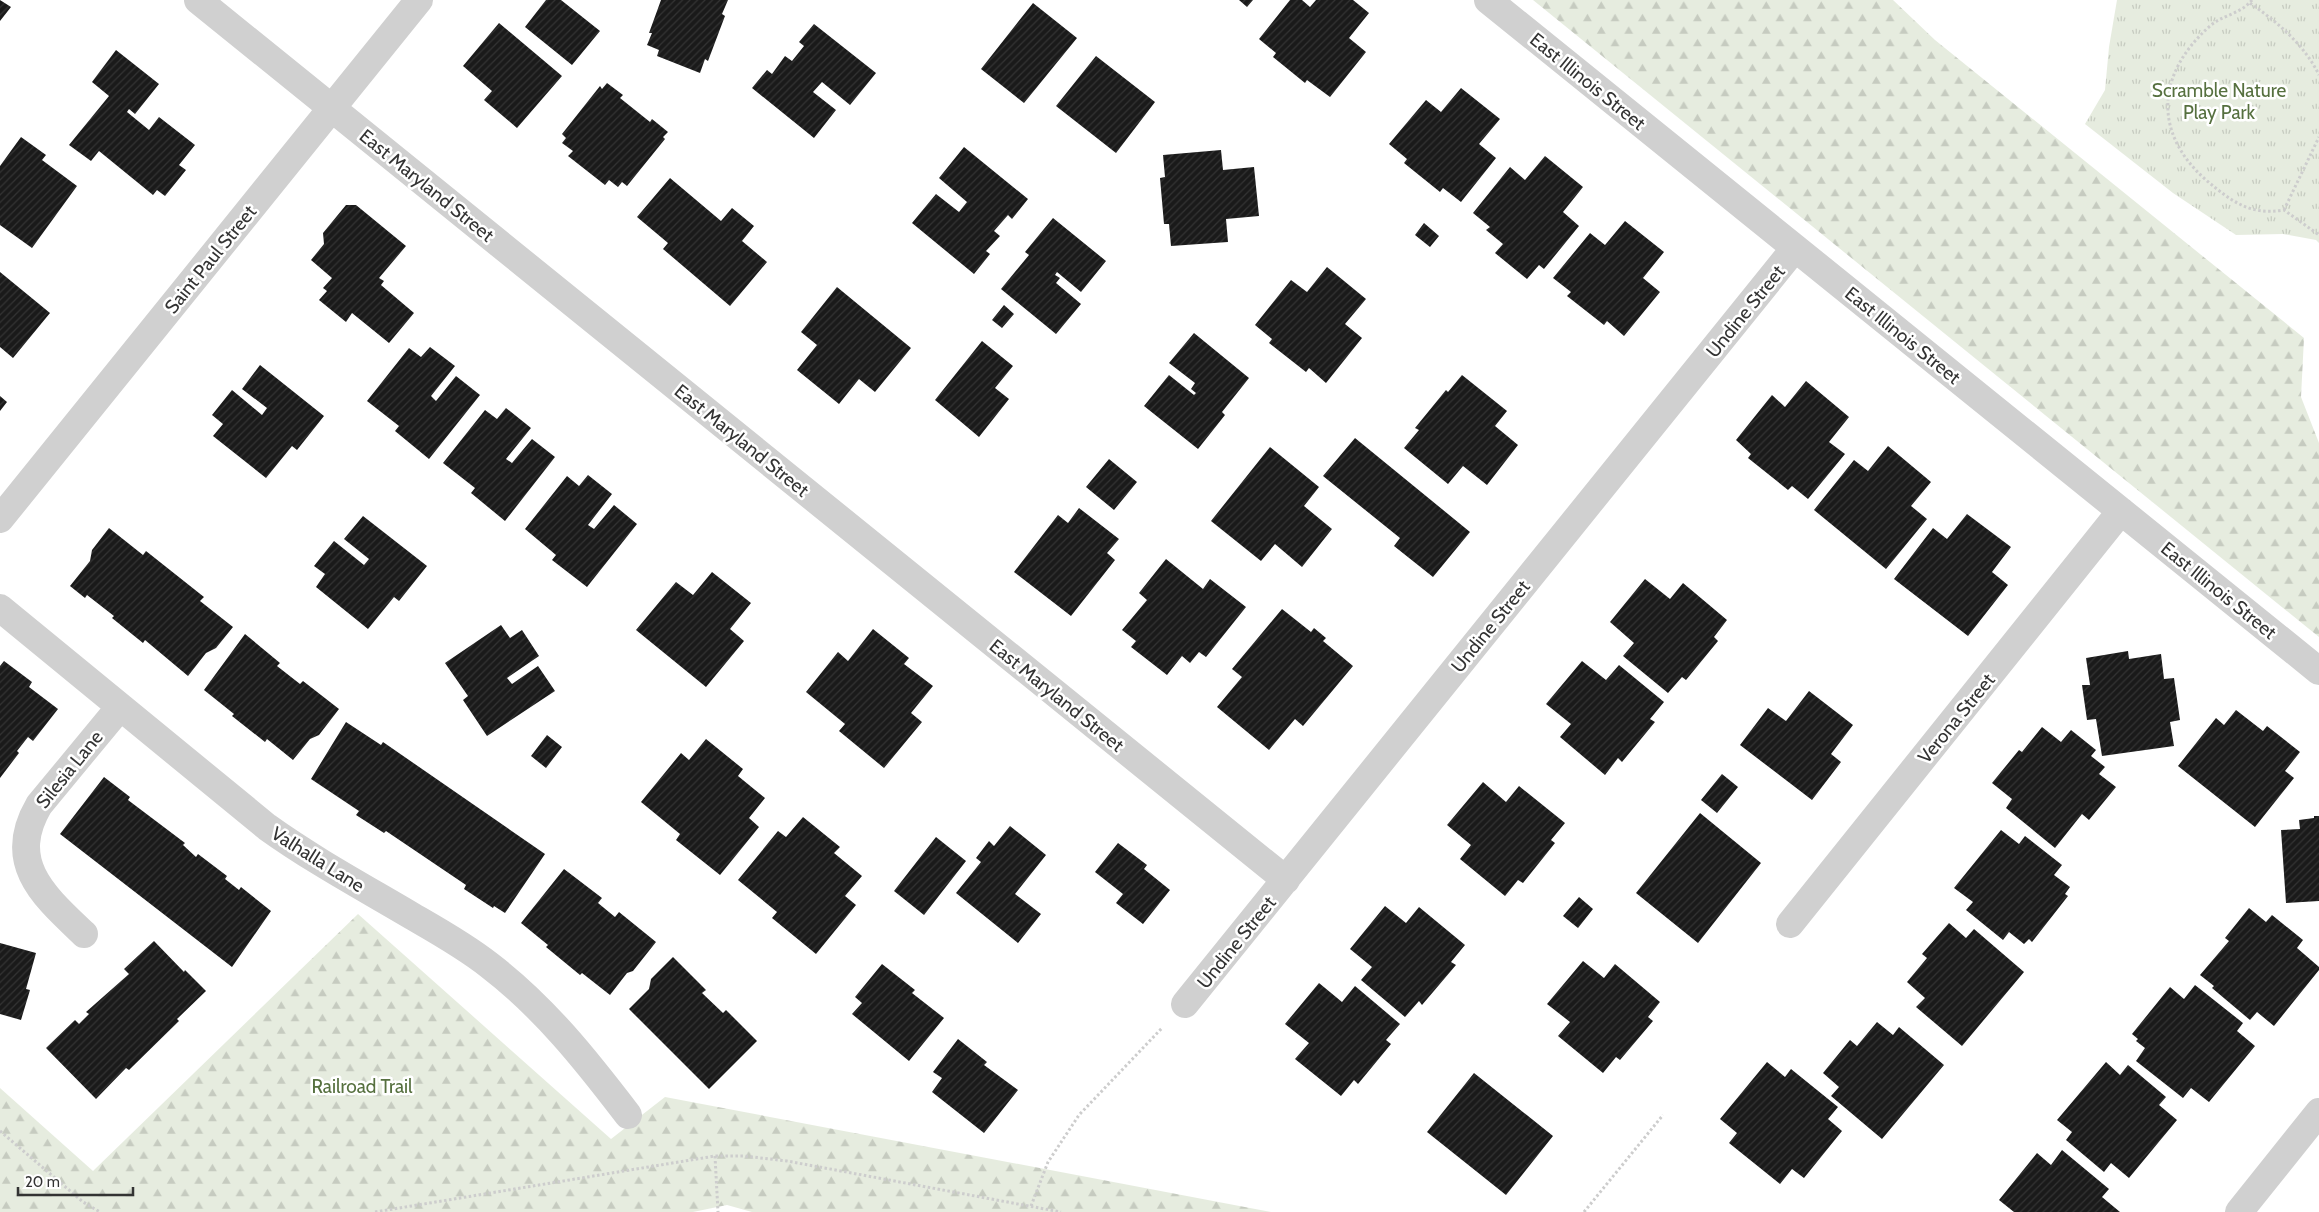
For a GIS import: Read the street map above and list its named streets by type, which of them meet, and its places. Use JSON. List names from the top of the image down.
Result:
{
  "streets": {
    "street": [
      "East Illinois Street",
      "East Maryland Street",
      "Saint Paul Street",
      "Undine Street",
      "Verona Street",
      "Silesia Lane",
      "Valhalla Lane"
    ]
  },
  "crossings": [
    ["East Illinois Street", "Undine Street"],
    ["East Illinois Street", "Verona Street"],
    ["East Maryland Street", "Saint Paul Street"],
    ["East Maryland Street", "Undine Street"],
    ["Silesia Lane", "Valhalla Lane"]
  ],
  "parks": ["Scramble Nature Play Park", "Railroad Trail"],
  "scale_bar": "20 m"
}
